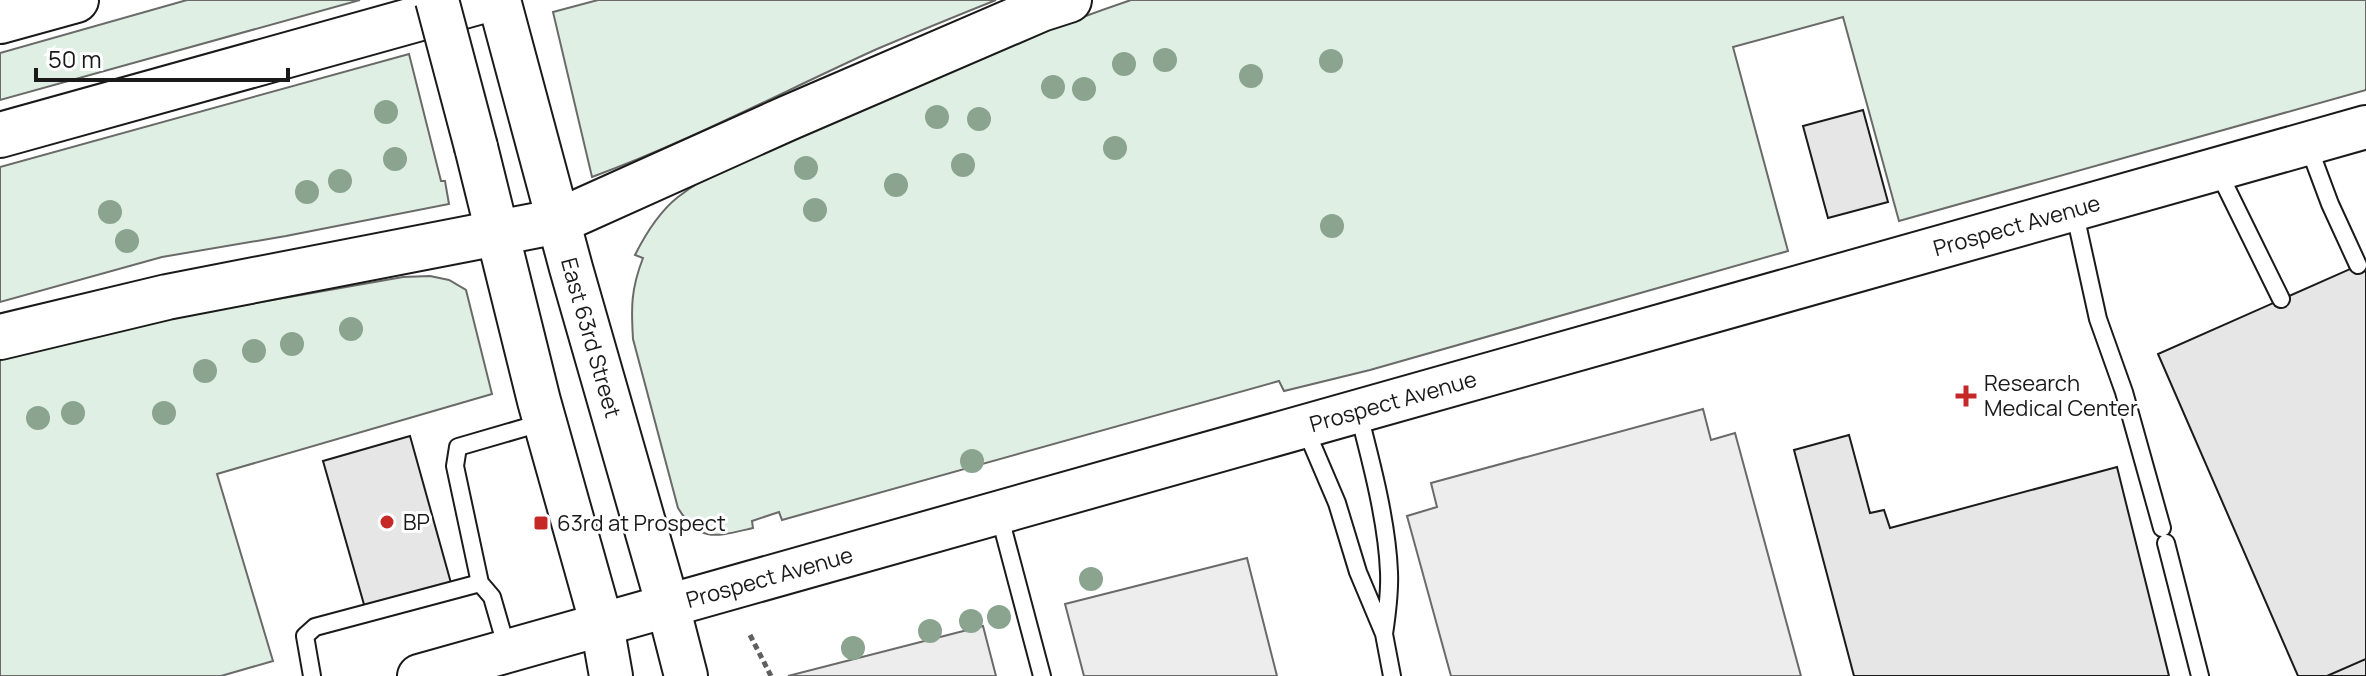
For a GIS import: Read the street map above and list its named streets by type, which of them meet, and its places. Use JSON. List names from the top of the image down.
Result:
{
  "streets": {
    "main road": ["Prospect Avenue", "East 63rd Street"]
  },
  "crossings": [
    ["Prospect Avenue", "East 63rd Street"]
  ],
  "places": {
    "health": ["Research Medical Center"],
    "other": ["BP"],
    "transit": ["63rd at Prospect"]
  },
  "scale_bar": "50 m"
}
